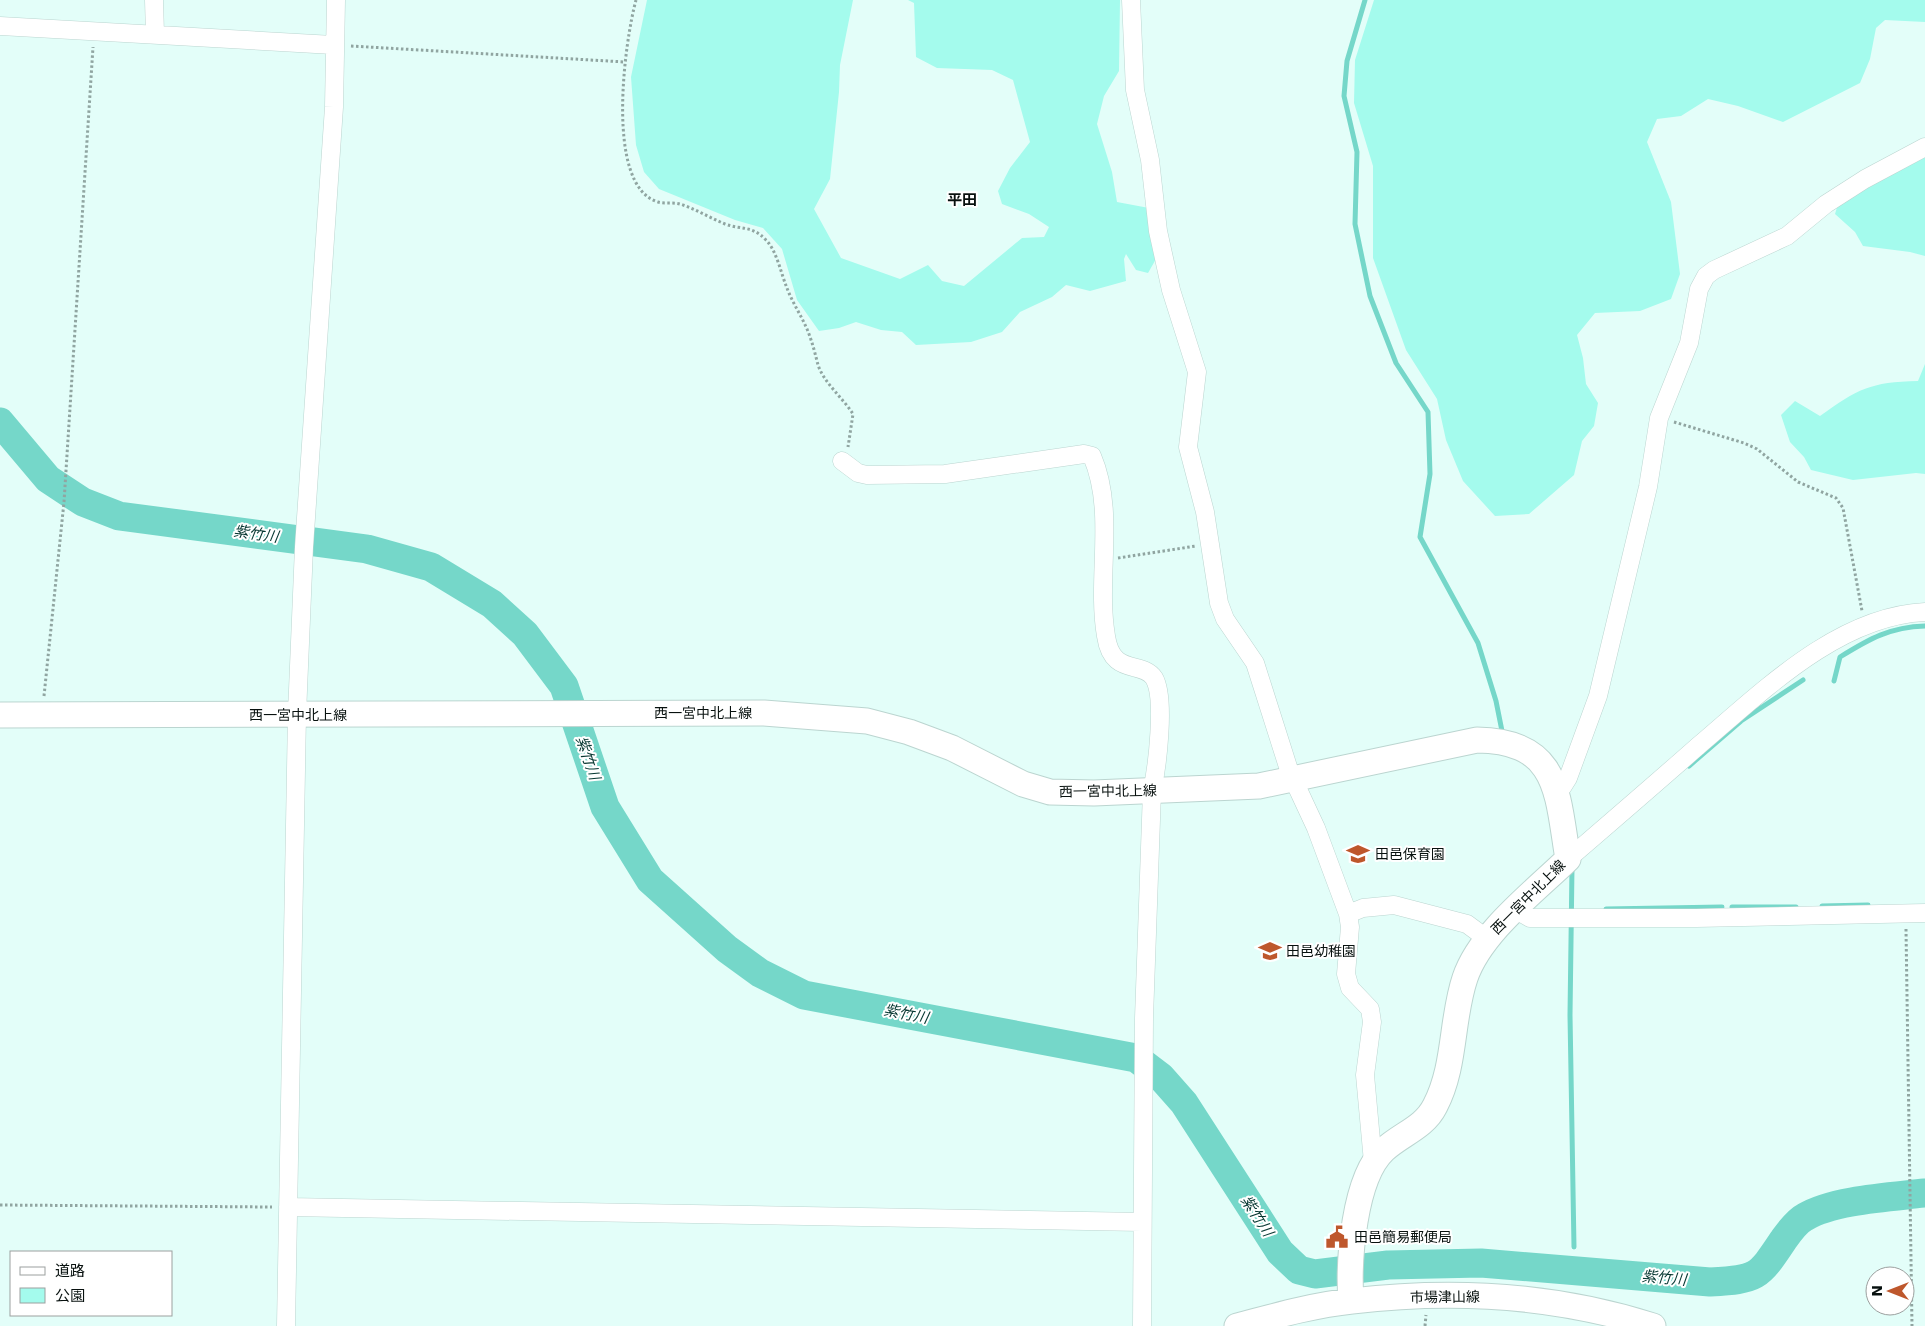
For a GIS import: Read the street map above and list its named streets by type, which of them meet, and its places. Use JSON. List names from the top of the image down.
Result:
{
  "streets": {
    "main road": ["西一宮中北上線", "市場津山線"]
  },
  "crossings": [
    ["西一宮中北上線", "市場津山線"]
  ],
  "districts": ["平田"],
  "water": ["紫竹川"],
  "places": {
    "school or university": ["田邑保育園", "田邑幼稚園"],
    "public building": ["田邑簡易郵便局"]
  },
  "legend": ["道路", "公園"],
  "north": "left"
}
